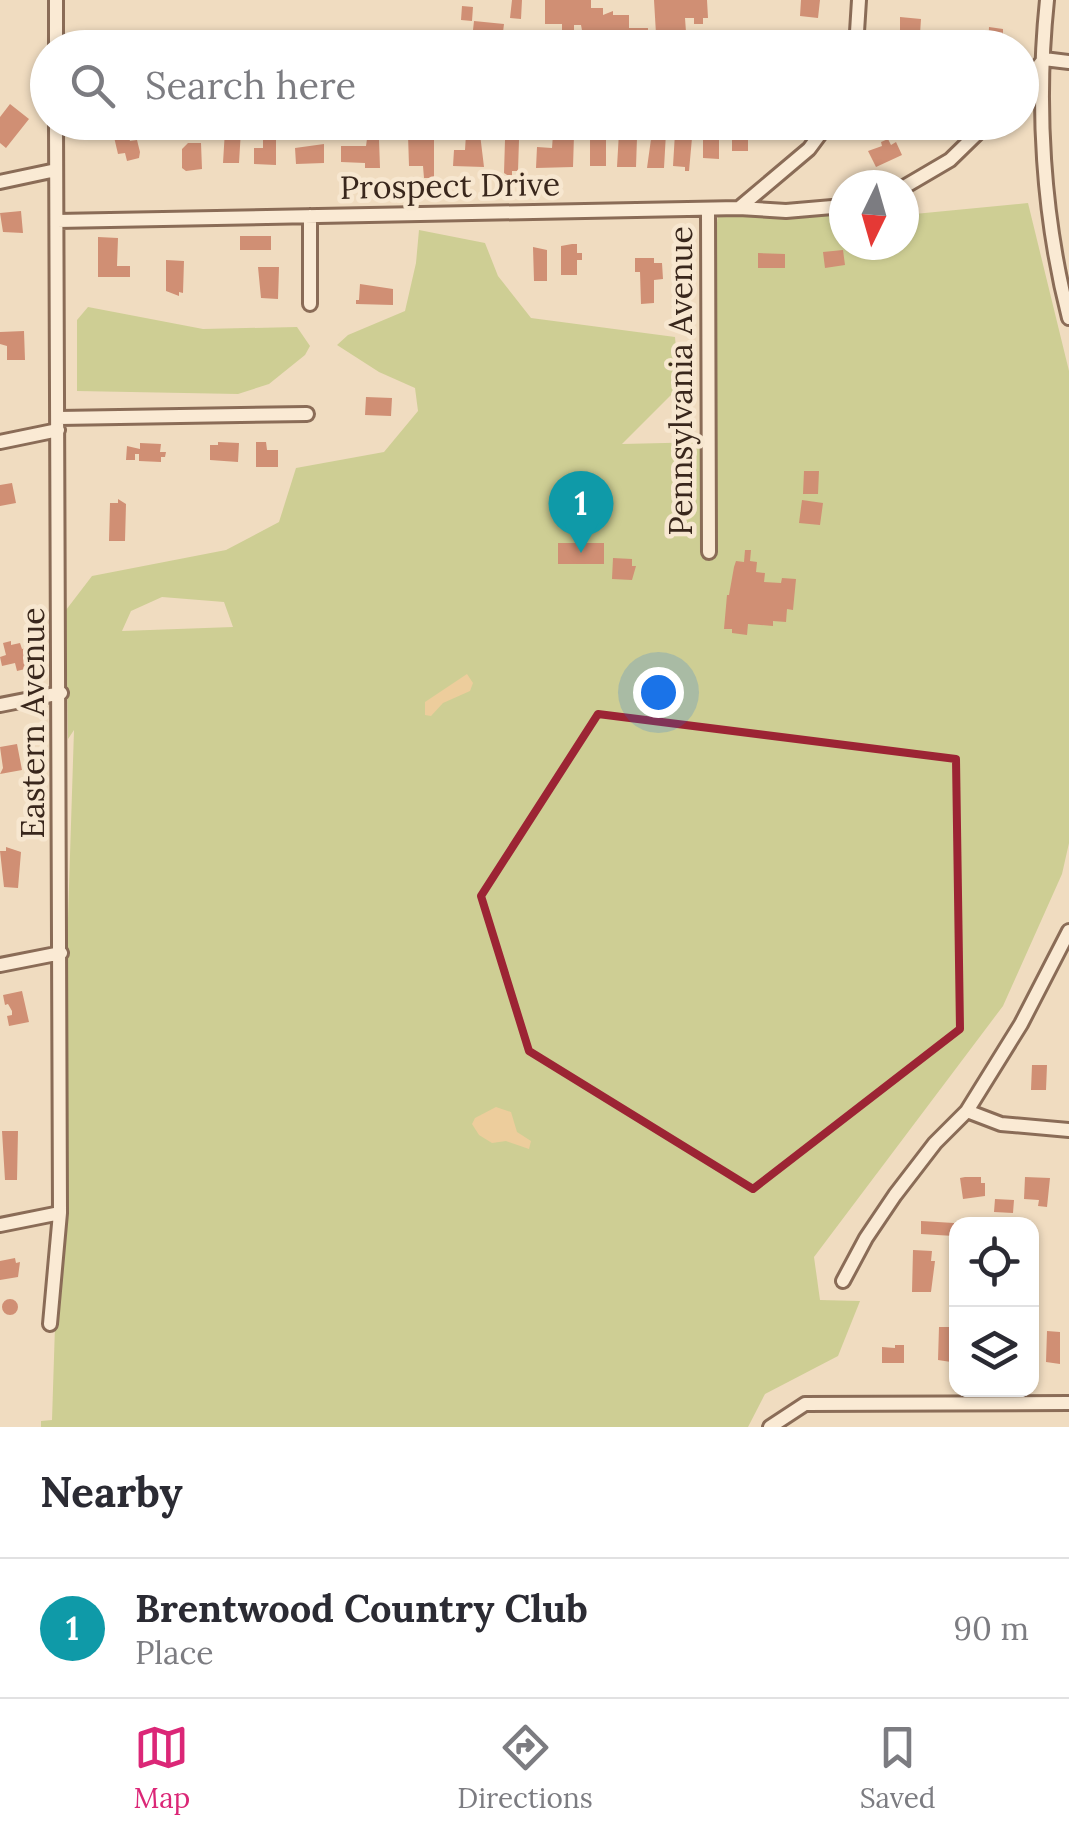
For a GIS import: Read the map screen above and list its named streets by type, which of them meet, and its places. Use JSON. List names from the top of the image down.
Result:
{
  "streets": {
    "street": ["Prospect Drive", "Pennsylvania Avenue", "Eastern Avenue"]
  },
  "crossings": [
    ["Prospect Drive", "Pennsylvania Avenue"],
    ["Prospect Drive", "Eastern Avenue"]
  ],
  "north": "bottom",
  "page": {
    "search": "Search here",
    "pins": "1",
    "heading": "Nearby",
    "list": [
      {
        "mark": "1",
        "name": "Brentwood Country Club",
        "note": "Place",
        "value": "90 m"
      }
    ],
    "nav": ["Map", "Directions", "Saved"]
  }
}
